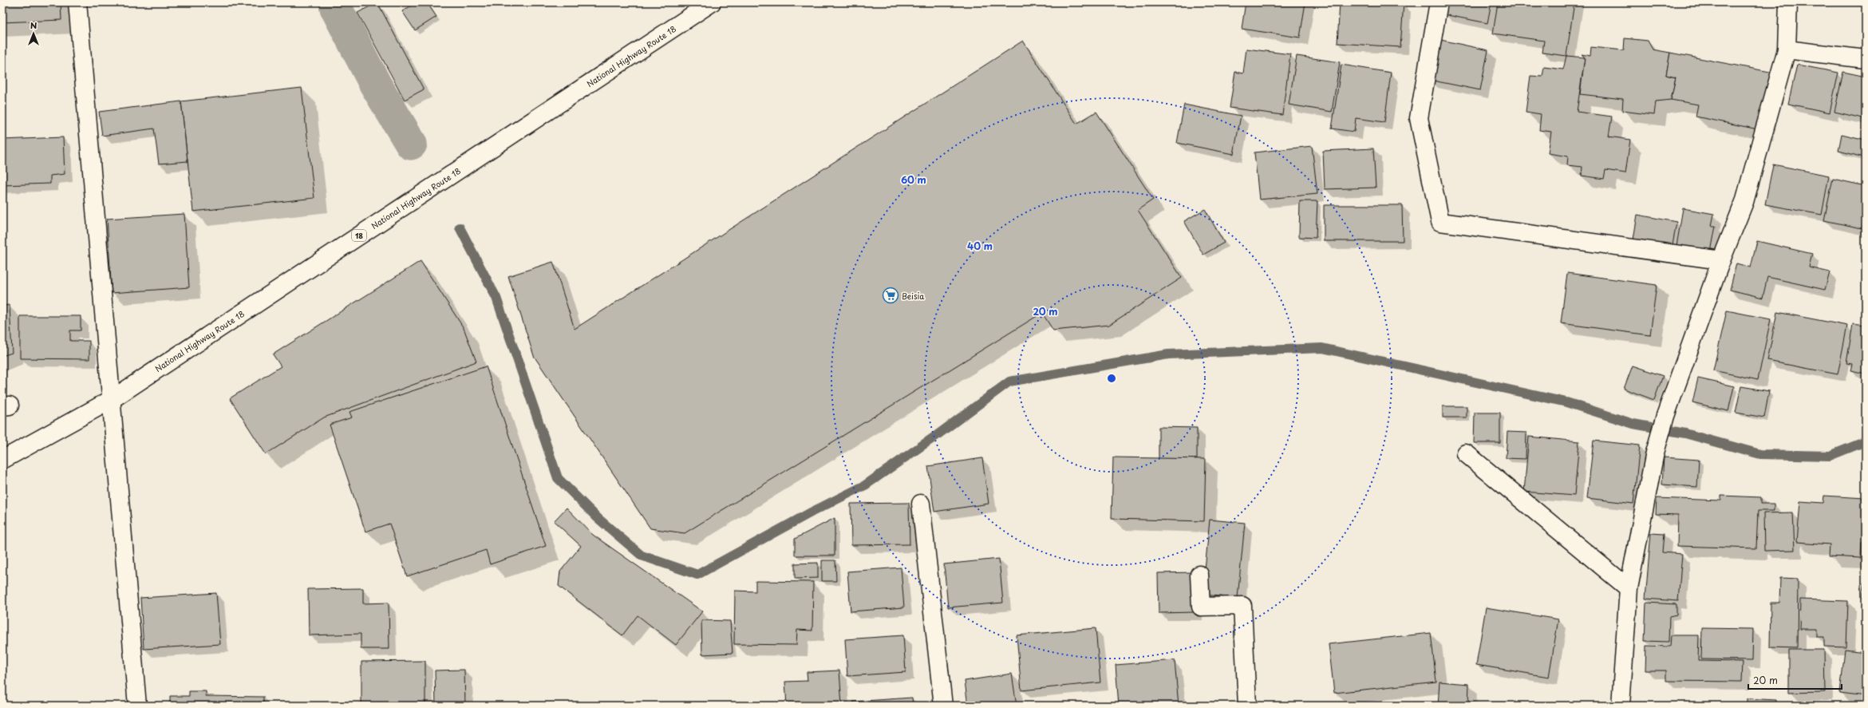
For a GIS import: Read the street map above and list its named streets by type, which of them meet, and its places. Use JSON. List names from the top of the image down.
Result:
{
  "streets": {
    "main road": ["National Highway Route 18", "18"]
  },
  "places": {
    "supermarket": ["Beisia"]
  },
  "scale_bar": "20 m",
  "north": "top",
  "rings": ["60 m", "40 m", "20 m"]
}
